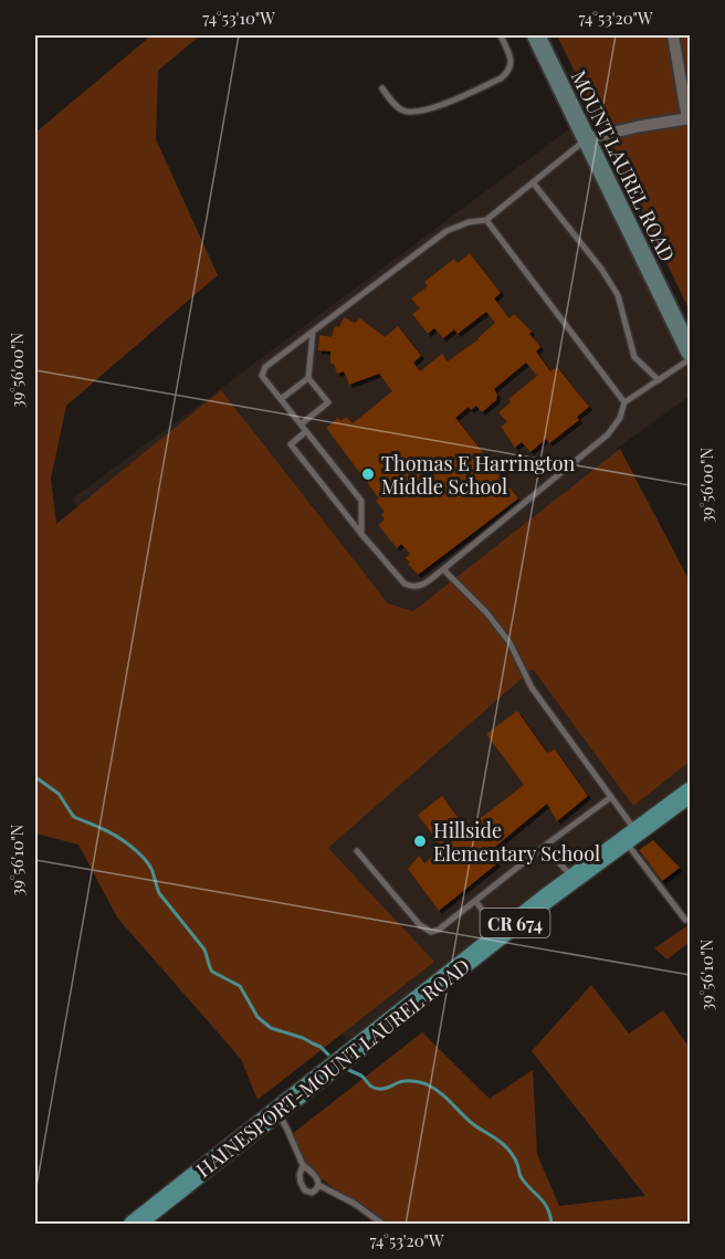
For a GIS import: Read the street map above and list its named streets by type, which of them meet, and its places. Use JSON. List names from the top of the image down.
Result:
{
  "streets": {
    "main road": ["MOUNT LAUREL ROAD", "CR 674", "HAINESPORT-MOUNT LAUREL ROAD"]
  },
  "places": ["Thomas E Harrington Middle School", "Hillside Elementary School"],
  "coordinates": [
    "74°53'10\"W",
    "74°53'20\"W",
    "39°56'00\"N",
    "39°56'10\"N"
  ]
}
